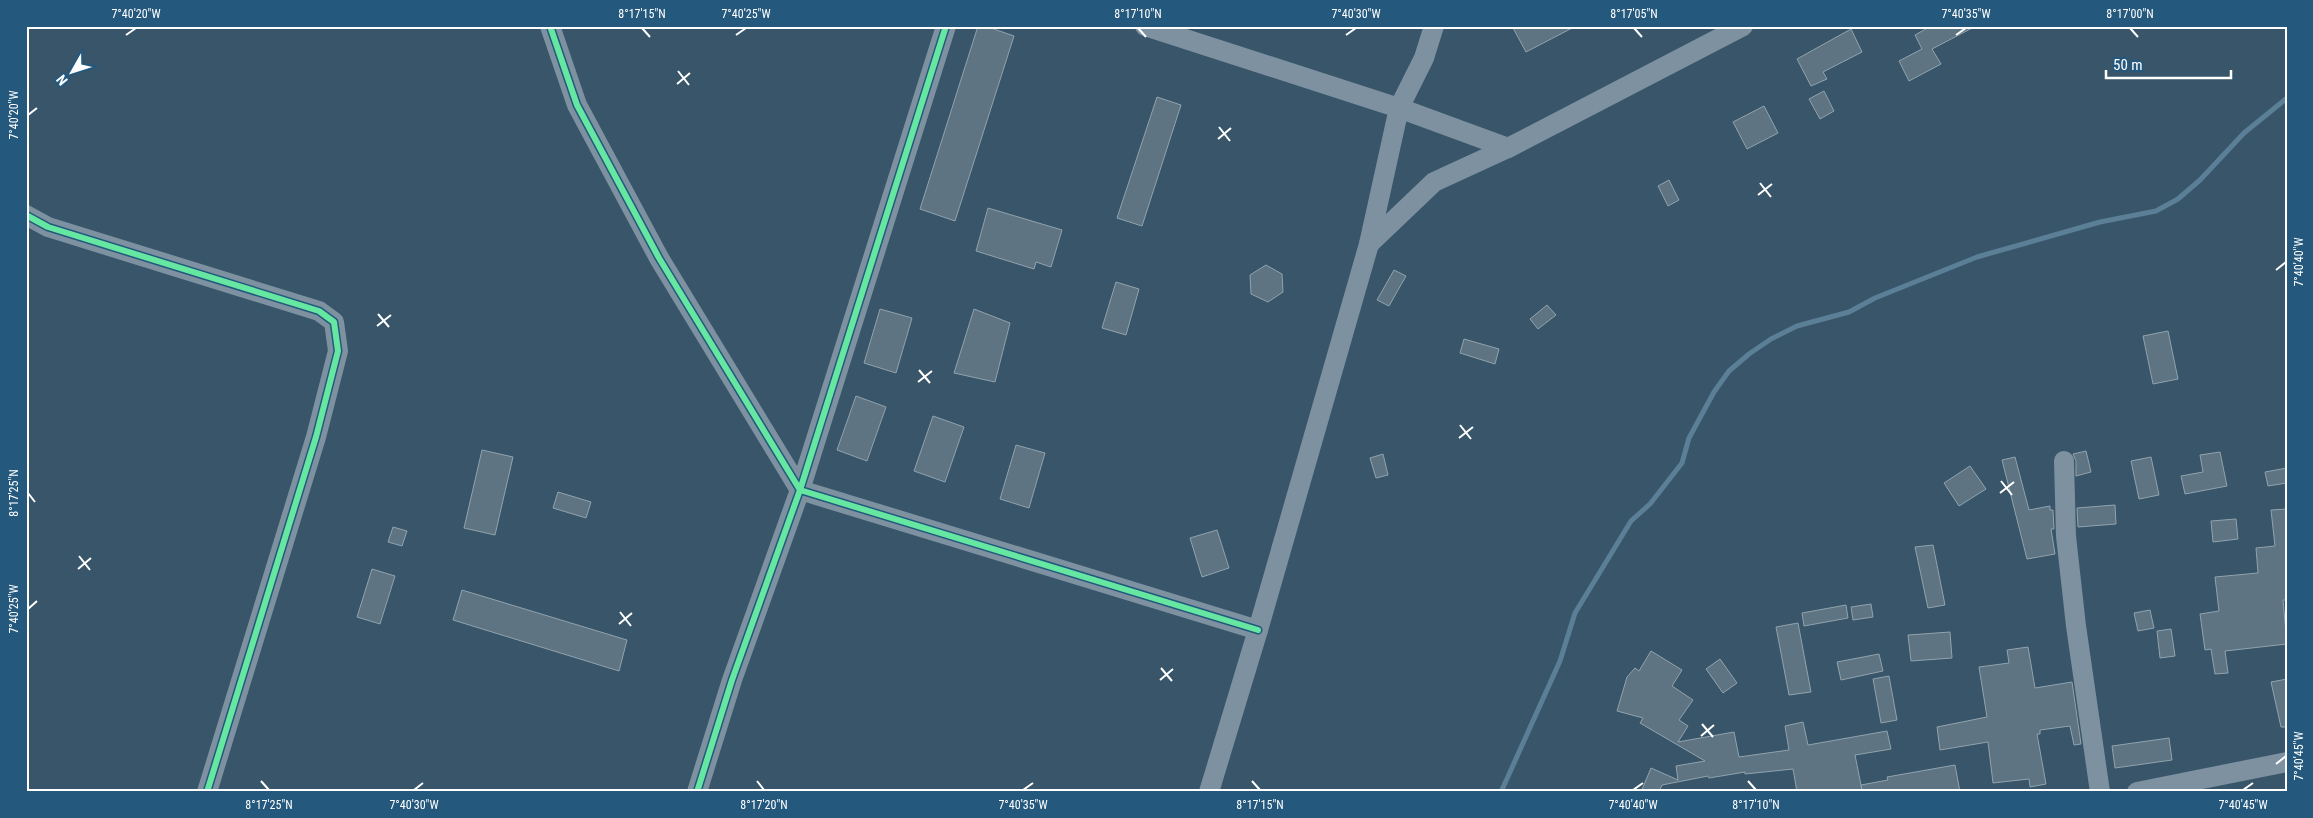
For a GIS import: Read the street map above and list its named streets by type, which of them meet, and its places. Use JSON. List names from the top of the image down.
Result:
{
  "scale_bar": "50 m",
  "north": "bottom left",
  "coordinates": [
    "7°40'20\"W",
    "8°17'15\"N",
    "7°40'25\"W",
    "8°17'10\"N",
    "7°40'30\"W",
    "8°17'05\"N",
    "7°40'35\"W",
    "8°17'00\"N",
    "7°40'40\"W",
    "8°17'25\"N",
    "7°40'45\"W",
    "8°17'20\"N"
  ]
}
